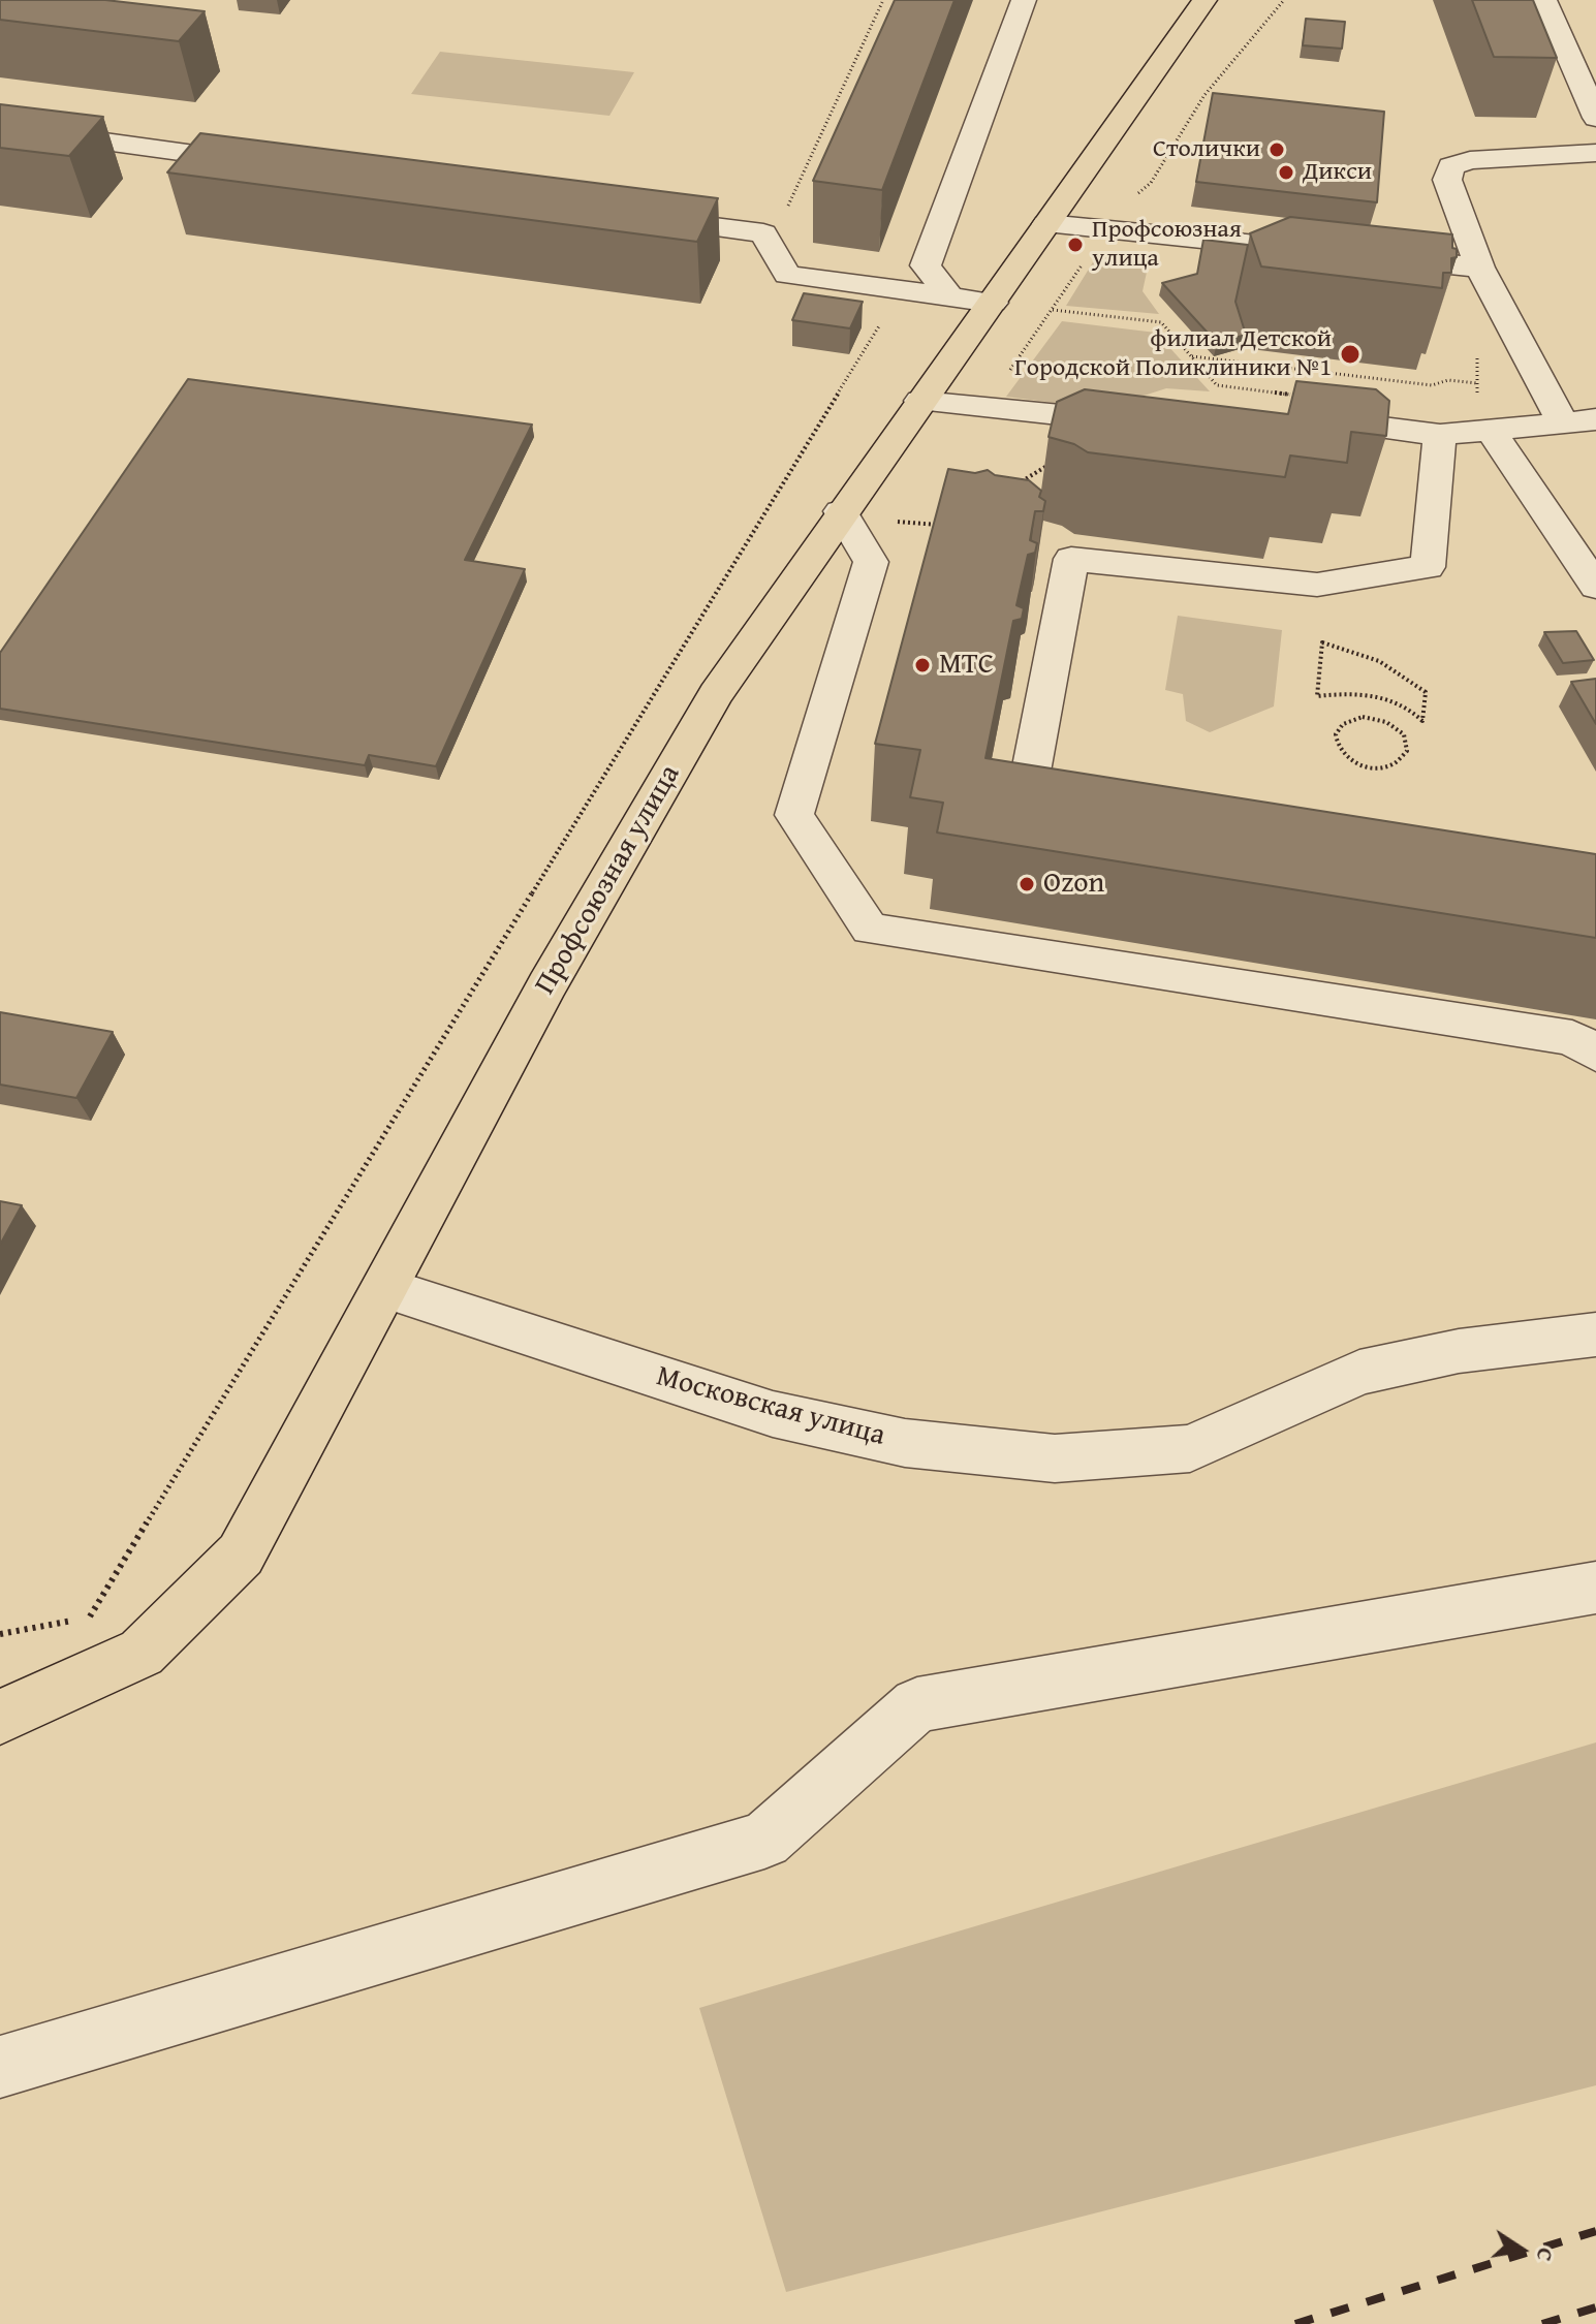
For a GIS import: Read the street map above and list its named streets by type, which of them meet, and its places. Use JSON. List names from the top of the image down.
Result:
{
  "streets": {
    "main road": ["Профсоюзная улица"],
    "street": ["Московская улица"]
  },
  "crossings": [
    ["Профсоюзная улица", "Московская улица"]
  ],
  "places": [
    "Столички",
    "Дикси",
    "Профсоюзная улица",
    "филиал Детской Городской Поликлиники №1",
    "МТС",
    "Ozon"
  ],
  "north": "right"
}
